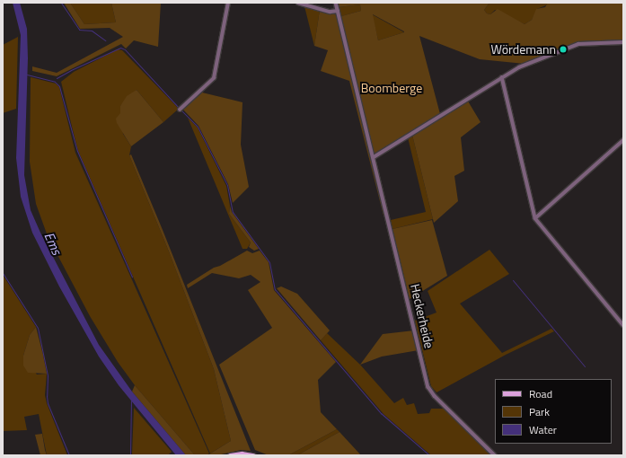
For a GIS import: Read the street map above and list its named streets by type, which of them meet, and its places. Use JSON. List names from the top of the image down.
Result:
{
  "streets": {
    "street": ["Heckerheide"]
  },
  "water": ["Ems"],
  "parks": ["Boomberge"],
  "places": ["Wördemann"],
  "legend": ["Road", "Park", "Water"]
}
